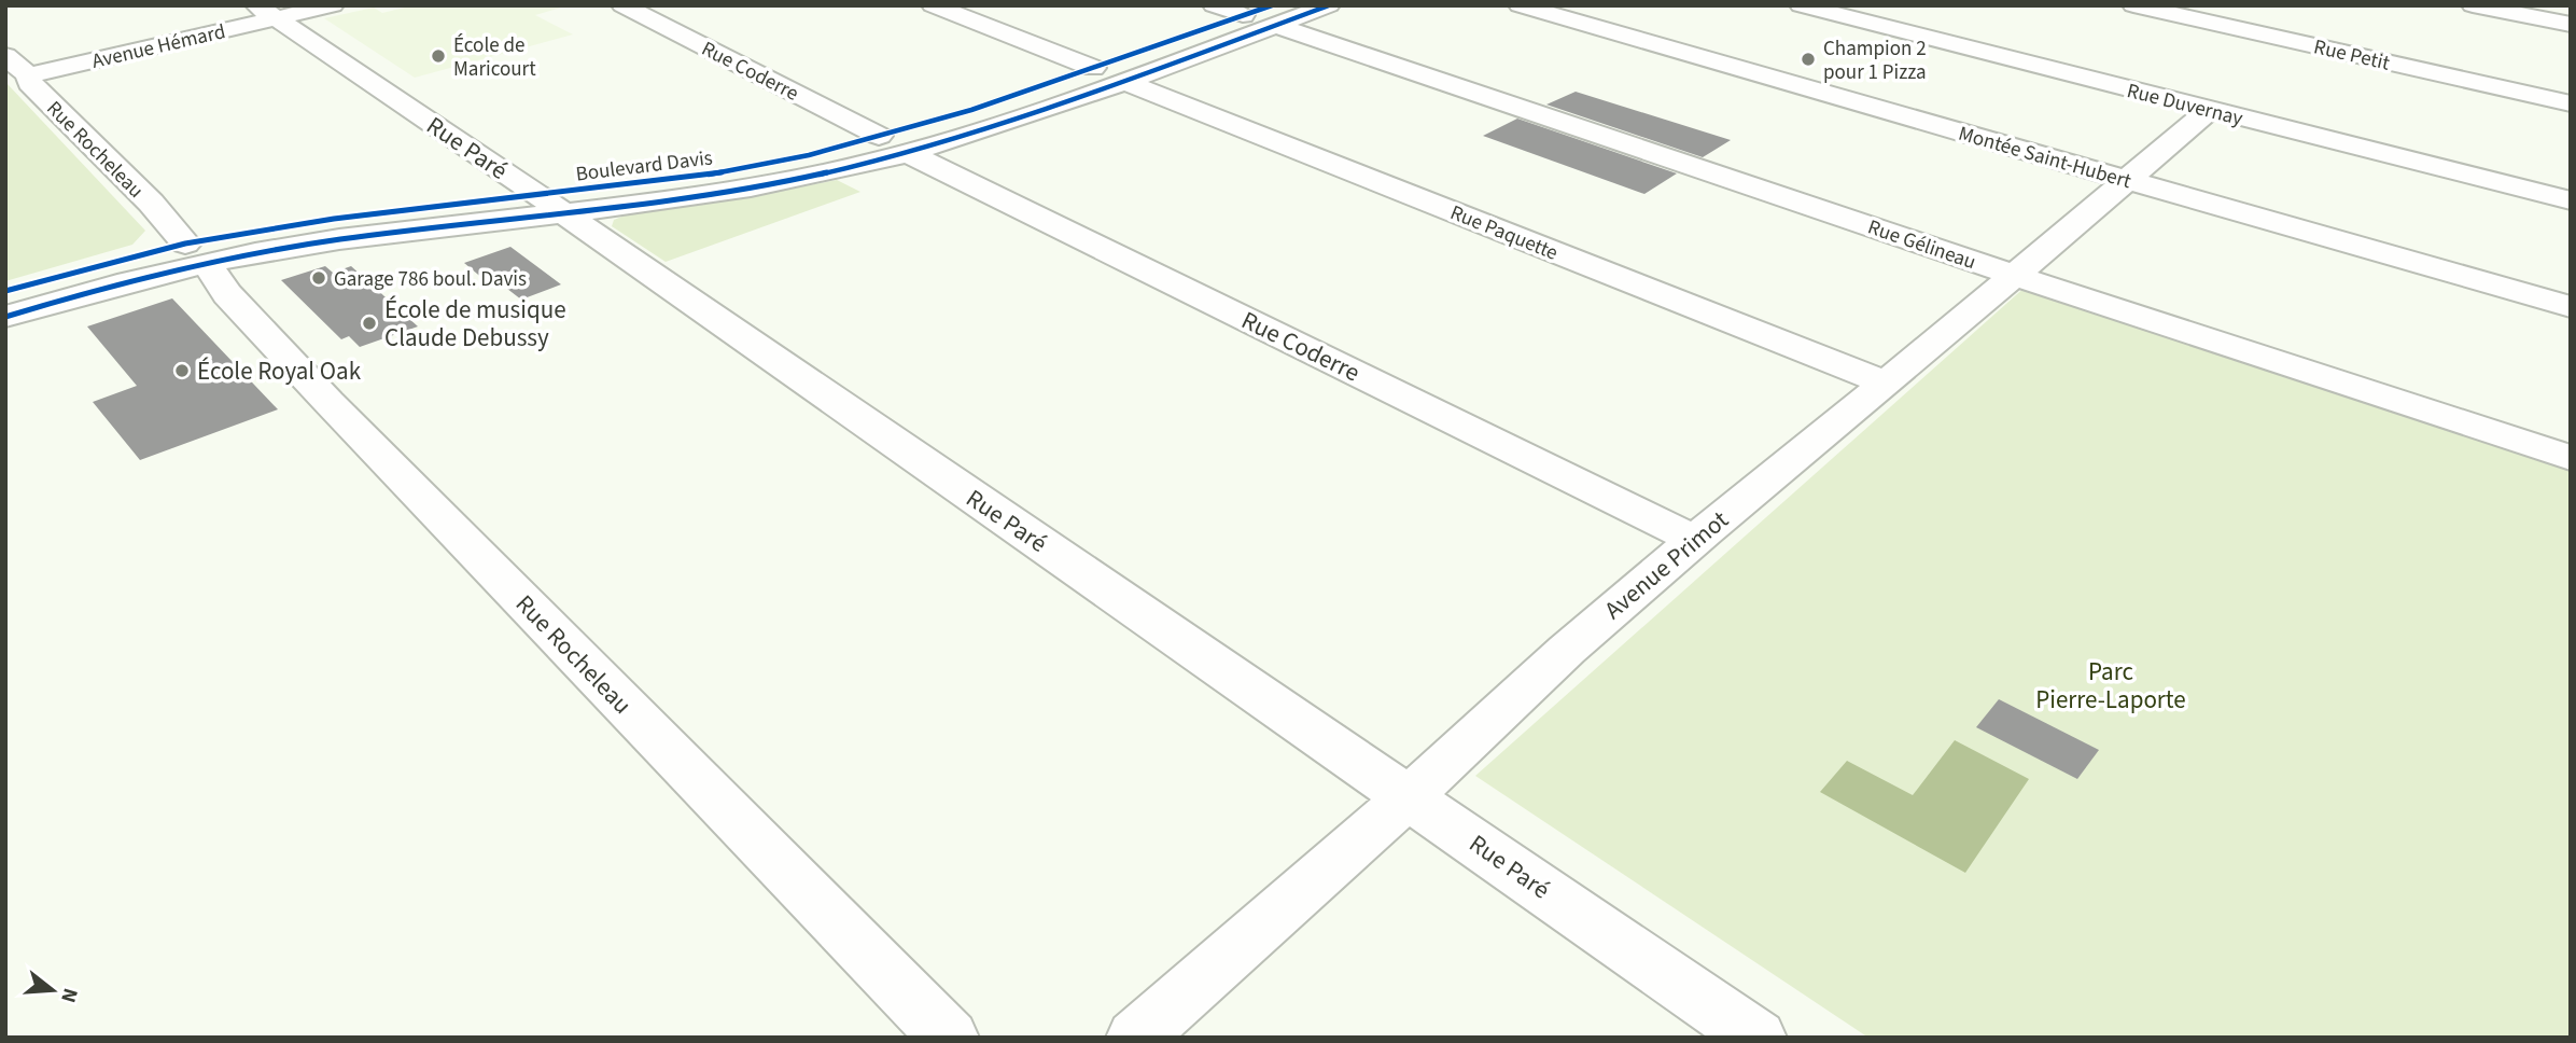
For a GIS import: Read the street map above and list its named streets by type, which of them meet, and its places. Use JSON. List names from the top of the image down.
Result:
{
  "streets": {
    "street": [
      "Avenue Hémard",
      "Rue Petit",
      "Rue Coderre",
      "Rue Duvernay",
      "Rue Paré",
      "Rue Rocheleau",
      "Montée Saint-Hubert",
      "Boulevard Davis",
      "Rue Paquette",
      "Rue Gélineau",
      "Avenue Primot"
    ]
  },
  "crossings": [
    ["Avenue Hémard", "Rue Paré"],
    ["Avenue Hémard", "Rue Rocheleau"],
    ["Rue Coderre", "Boulevard Davis"],
    ["Rue Coderre", "Avenue Primot"],
    ["Rue Duvernay", "Avenue Primot"],
    ["Rue Paré", "Boulevard Davis"],
    ["Rue Paré", "Avenue Primot"],
    ["Rue Rocheleau", "Boulevard Davis"],
    ["Montée Saint-Hubert", "Avenue Primot"],
    ["Boulevard Davis", "Rue Paquette"],
    ["Boulevard Davis", "Rue Gélineau"],
    ["Rue Paquette", "Avenue Primot"],
    ["Rue Gélineau", "Avenue Primot"]
  ],
  "parks": ["Parc Pierre-Laporte"],
  "places": [
    "École de Maricourt",
    "Champion 2 pour 1 Pizza",
    "Garage 786 boul. Davis",
    "École de musique Claude Debussy",
    "École Royal Oak"
  ],
  "north": "right"
}
